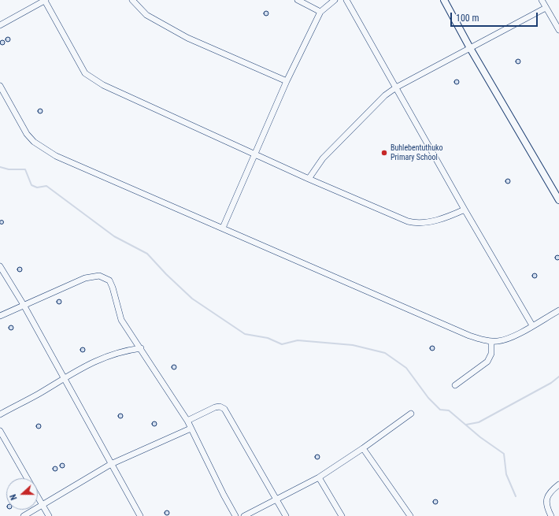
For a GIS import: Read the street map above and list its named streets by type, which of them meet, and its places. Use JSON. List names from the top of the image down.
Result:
{
  "places": ["Buhlebentuthuko Primary School"],
  "scale_bar": "100 m",
  "north": "left"
}
